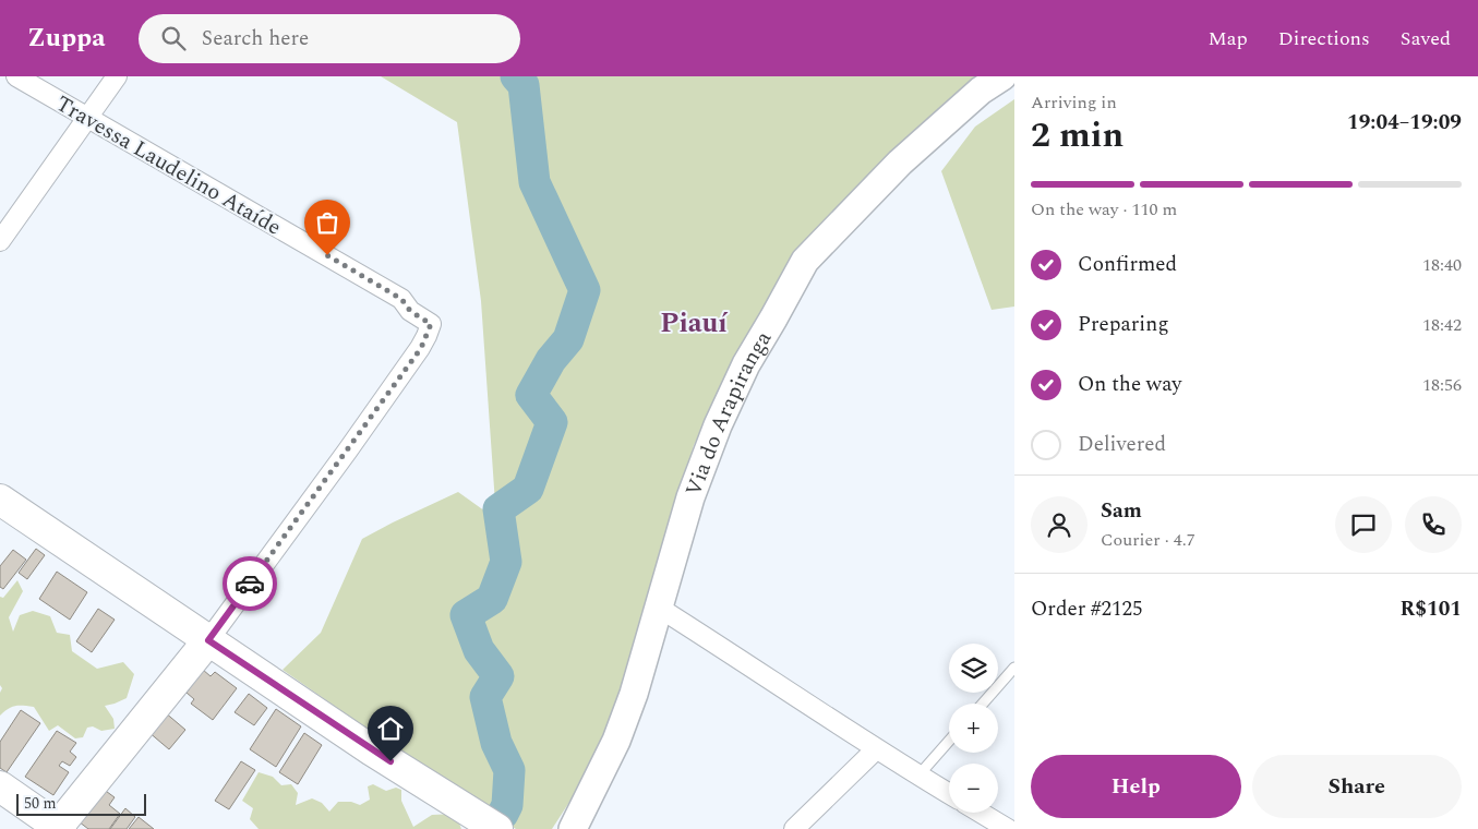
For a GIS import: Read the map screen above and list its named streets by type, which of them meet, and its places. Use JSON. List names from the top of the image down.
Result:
{
  "streets": {
    "street": ["Travessa Laudelino Ataíde", "Via do Arapiranga"]
  },
  "districts": ["Piauí"],
  "scale_bar": "50 m",
  "page": {
    "header": "Zuppa",
    "search": "Search here",
    "nav": ["Map", "Directions", "Saved"],
    "heading": ["2 min", "Arriving in", "19:04–19:09"],
    "panel": [
      "Sam",
      "Courier · 4.7",
      "Order #2125",
      "R$101"
    ],
    "bar": "On the way · 110 m",
    "list": [
      ["Confirmed", "18:40"],
      ["Preparing", "18:42"],
      ["On the way", "18:56"],
      "Delivered"
    ],
    "map_buttons": ["+", "−"],
    "buttons": ["Help", "Share"],
    "scale": "50 m"
  }
}
